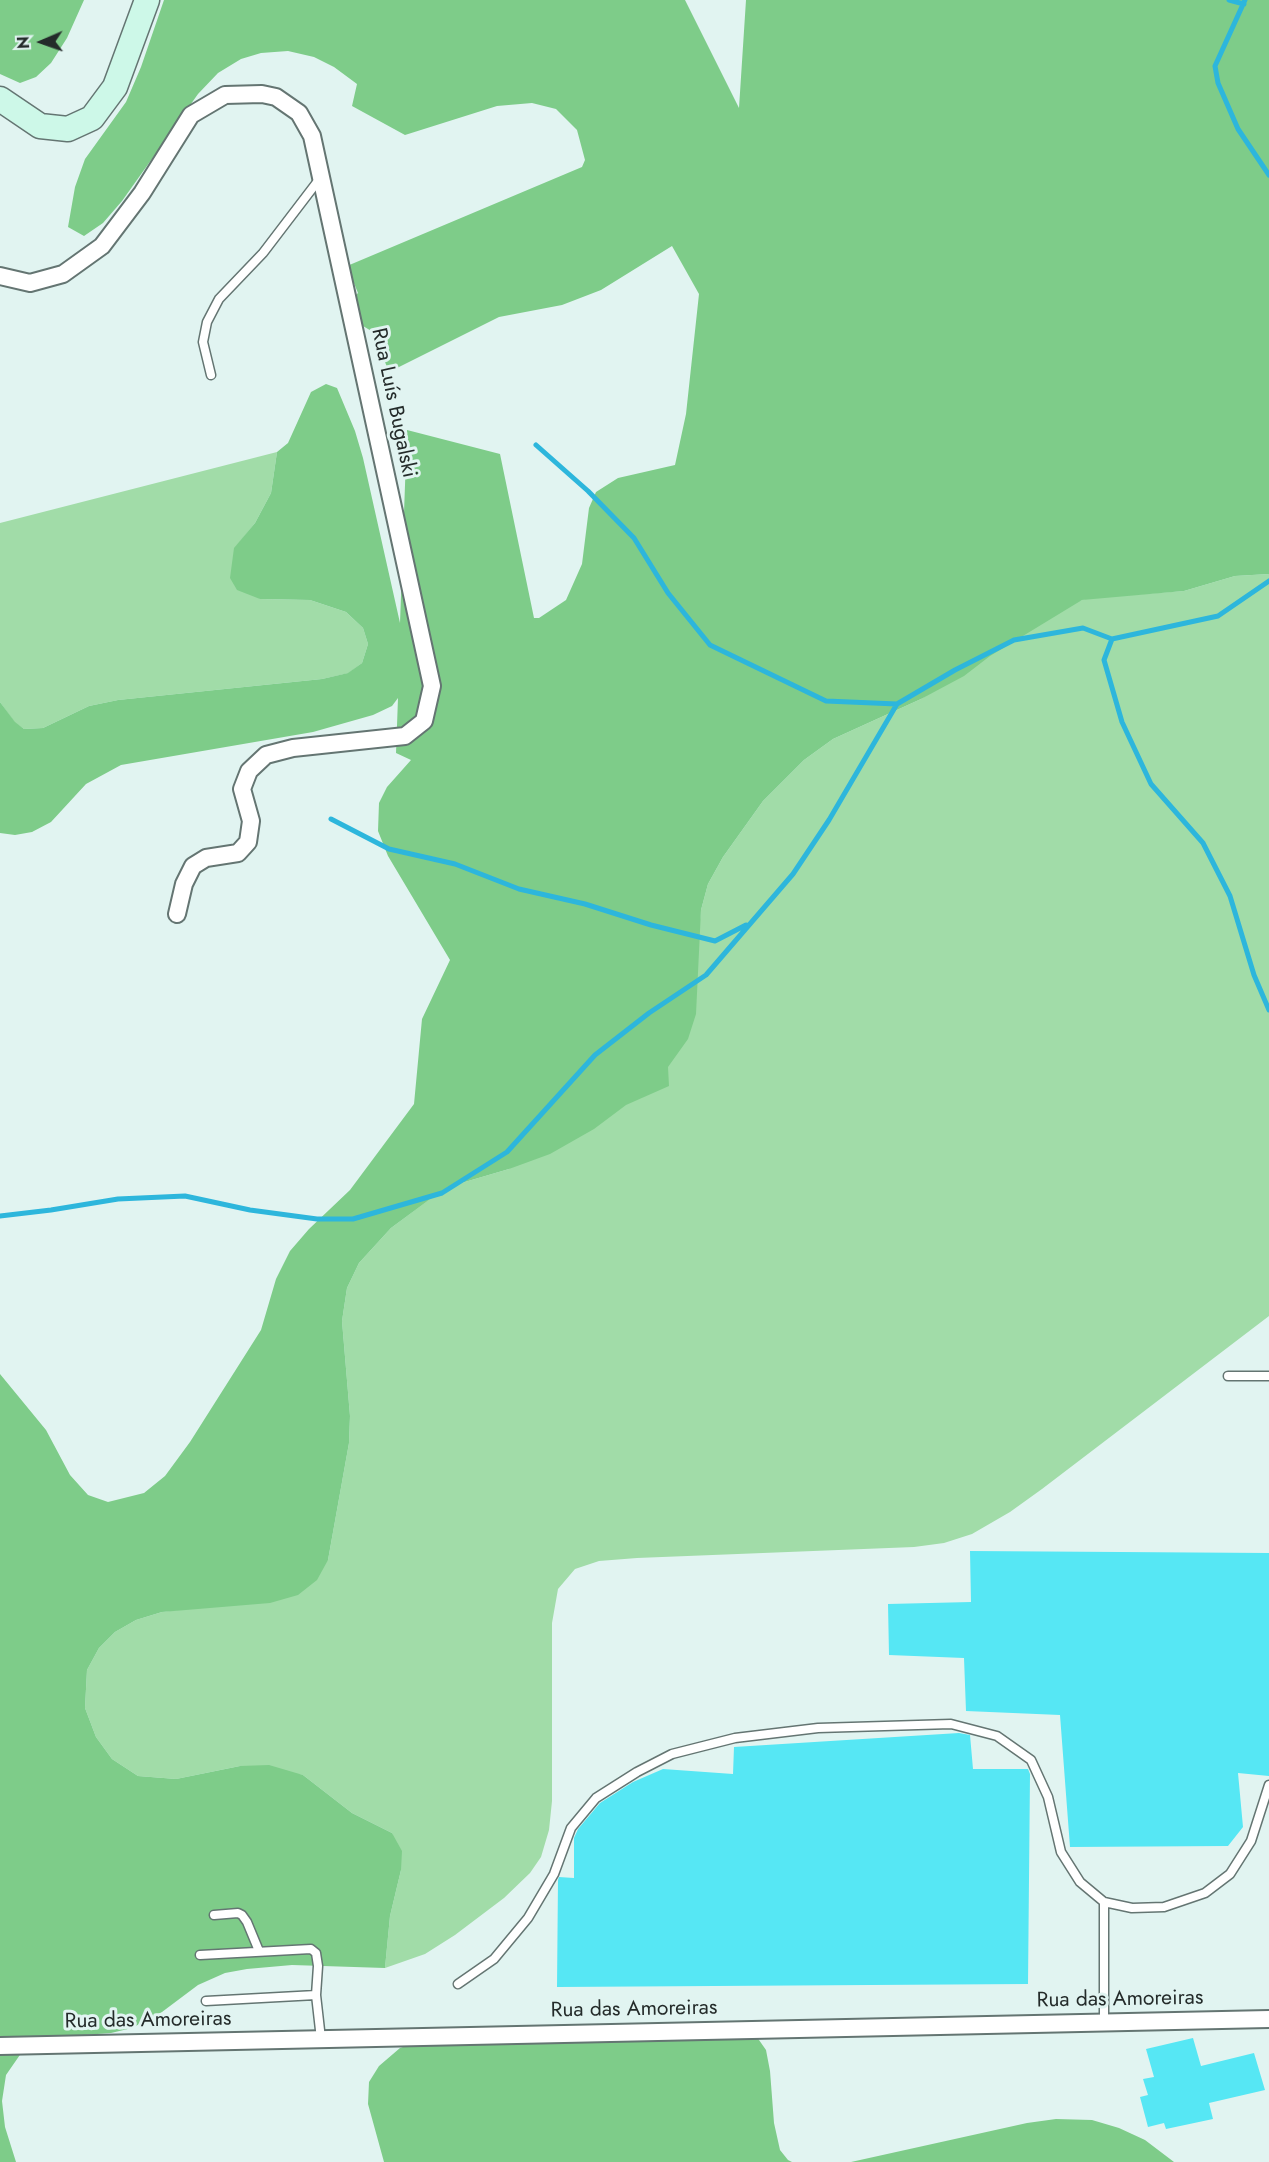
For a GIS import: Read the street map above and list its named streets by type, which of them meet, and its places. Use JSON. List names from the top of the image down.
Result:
{
  "streets": {
    "street": ["Rua Luís Bugalski", "Rua das Amoreiras"]
  },
  "north": "left"
}
